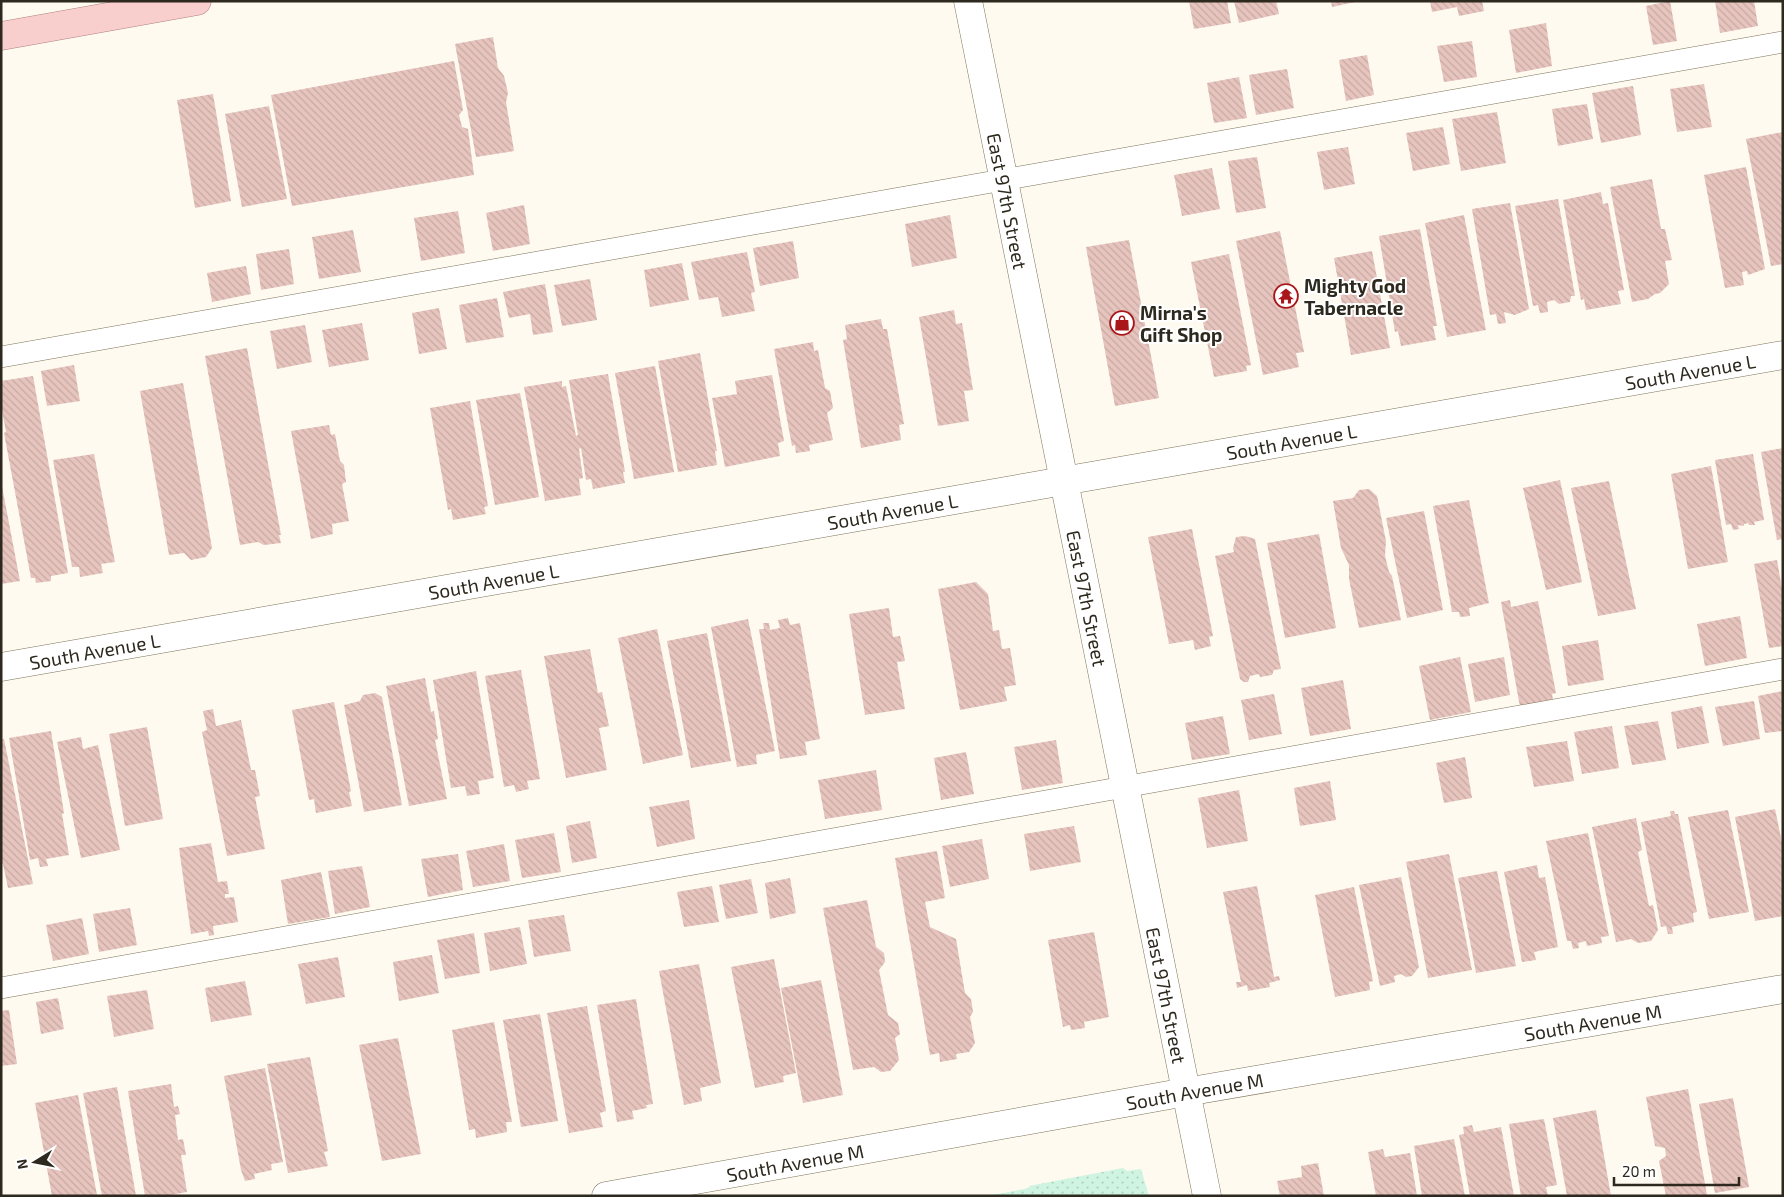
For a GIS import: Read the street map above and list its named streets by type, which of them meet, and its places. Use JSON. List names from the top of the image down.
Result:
{
  "streets": {
    "street": ["East 97th Street", "South Avenue L", "South Avenue M"]
  },
  "crossings": [
    ["East 97th Street", "South Avenue L"],
    ["East 97th Street", "South Avenue M"]
  ],
  "places": {
    "temple": ["Mighty God Tabernacle"],
    "shop": ["Mirna's Gift Shop"]
  },
  "scale_bar": "20 m",
  "north": "left"
}
